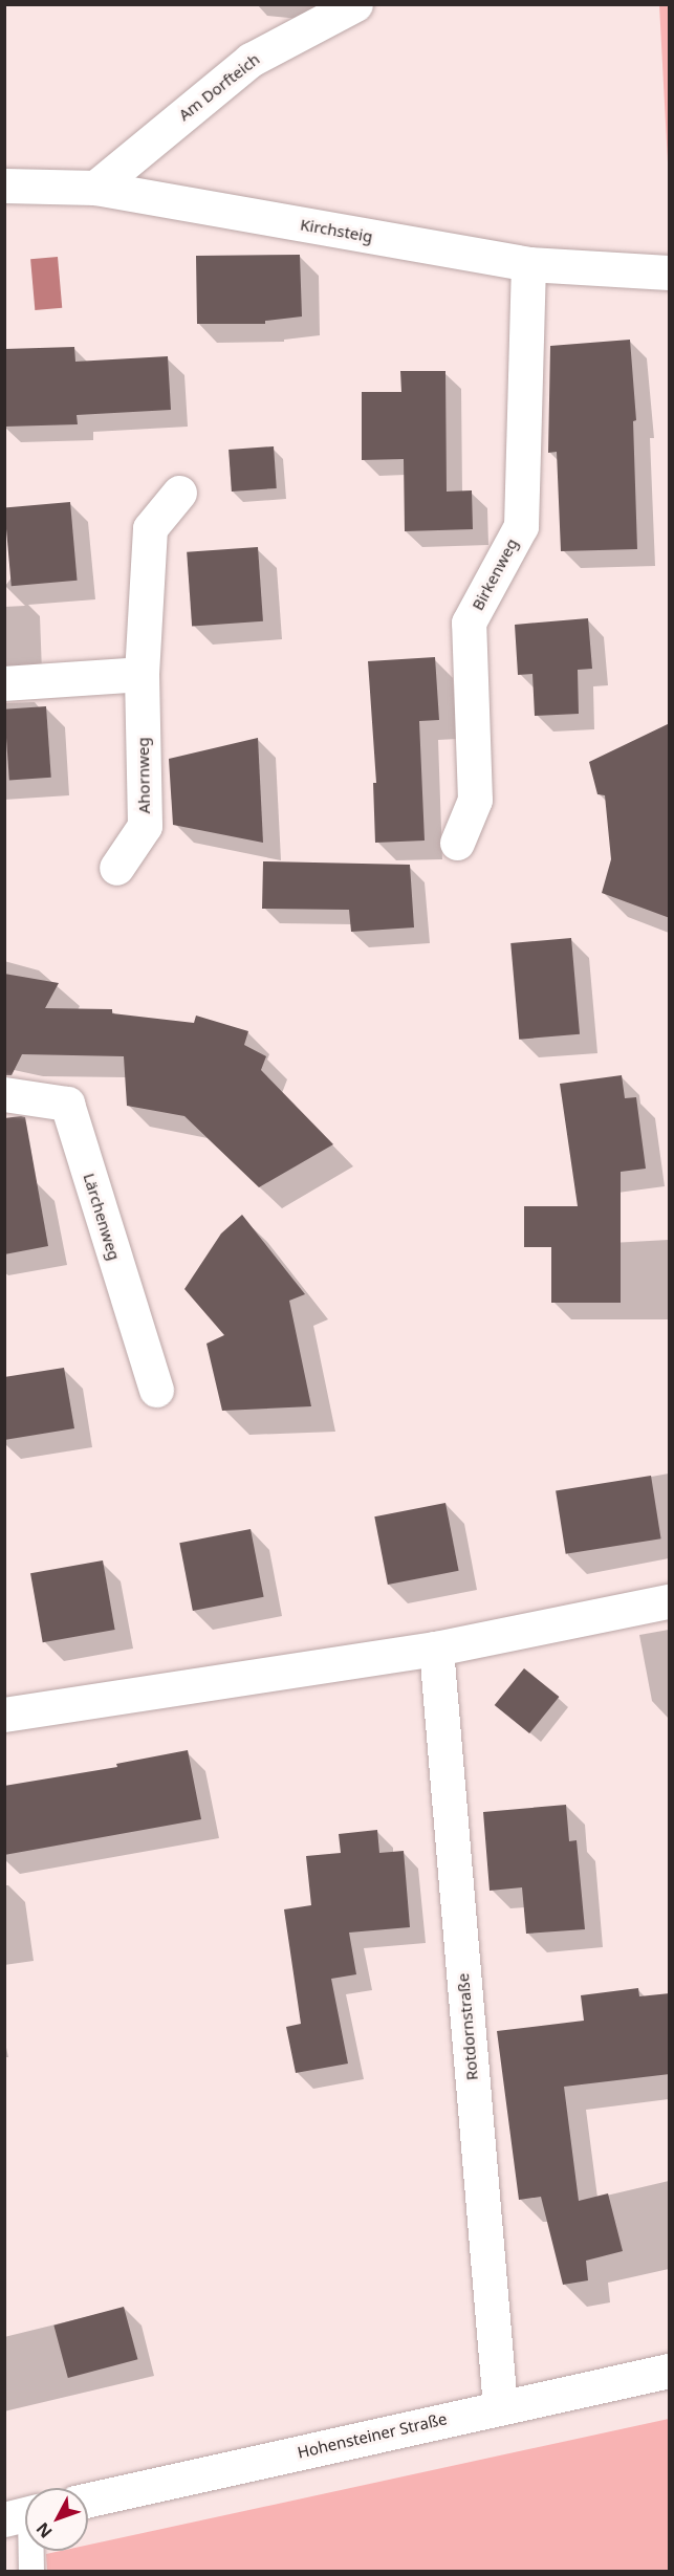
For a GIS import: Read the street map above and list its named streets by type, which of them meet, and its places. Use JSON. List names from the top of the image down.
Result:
{
  "streets": {
    "street": [
      "Am Dorfteich",
      "Kirchsteig",
      "Birkenweg",
      "Ahornweg",
      "Lärchenweg",
      "Rotdornstraße",
      "Hohensteiner Straße"
    ]
  },
  "crossings": [
    ["Am Dorfteich", "Kirchsteig"],
    ["Kirchsteig", "Birkenweg"],
    ["Rotdornstraße", "Hohensteiner Straße"]
  ],
  "north": "bottom left"
}
